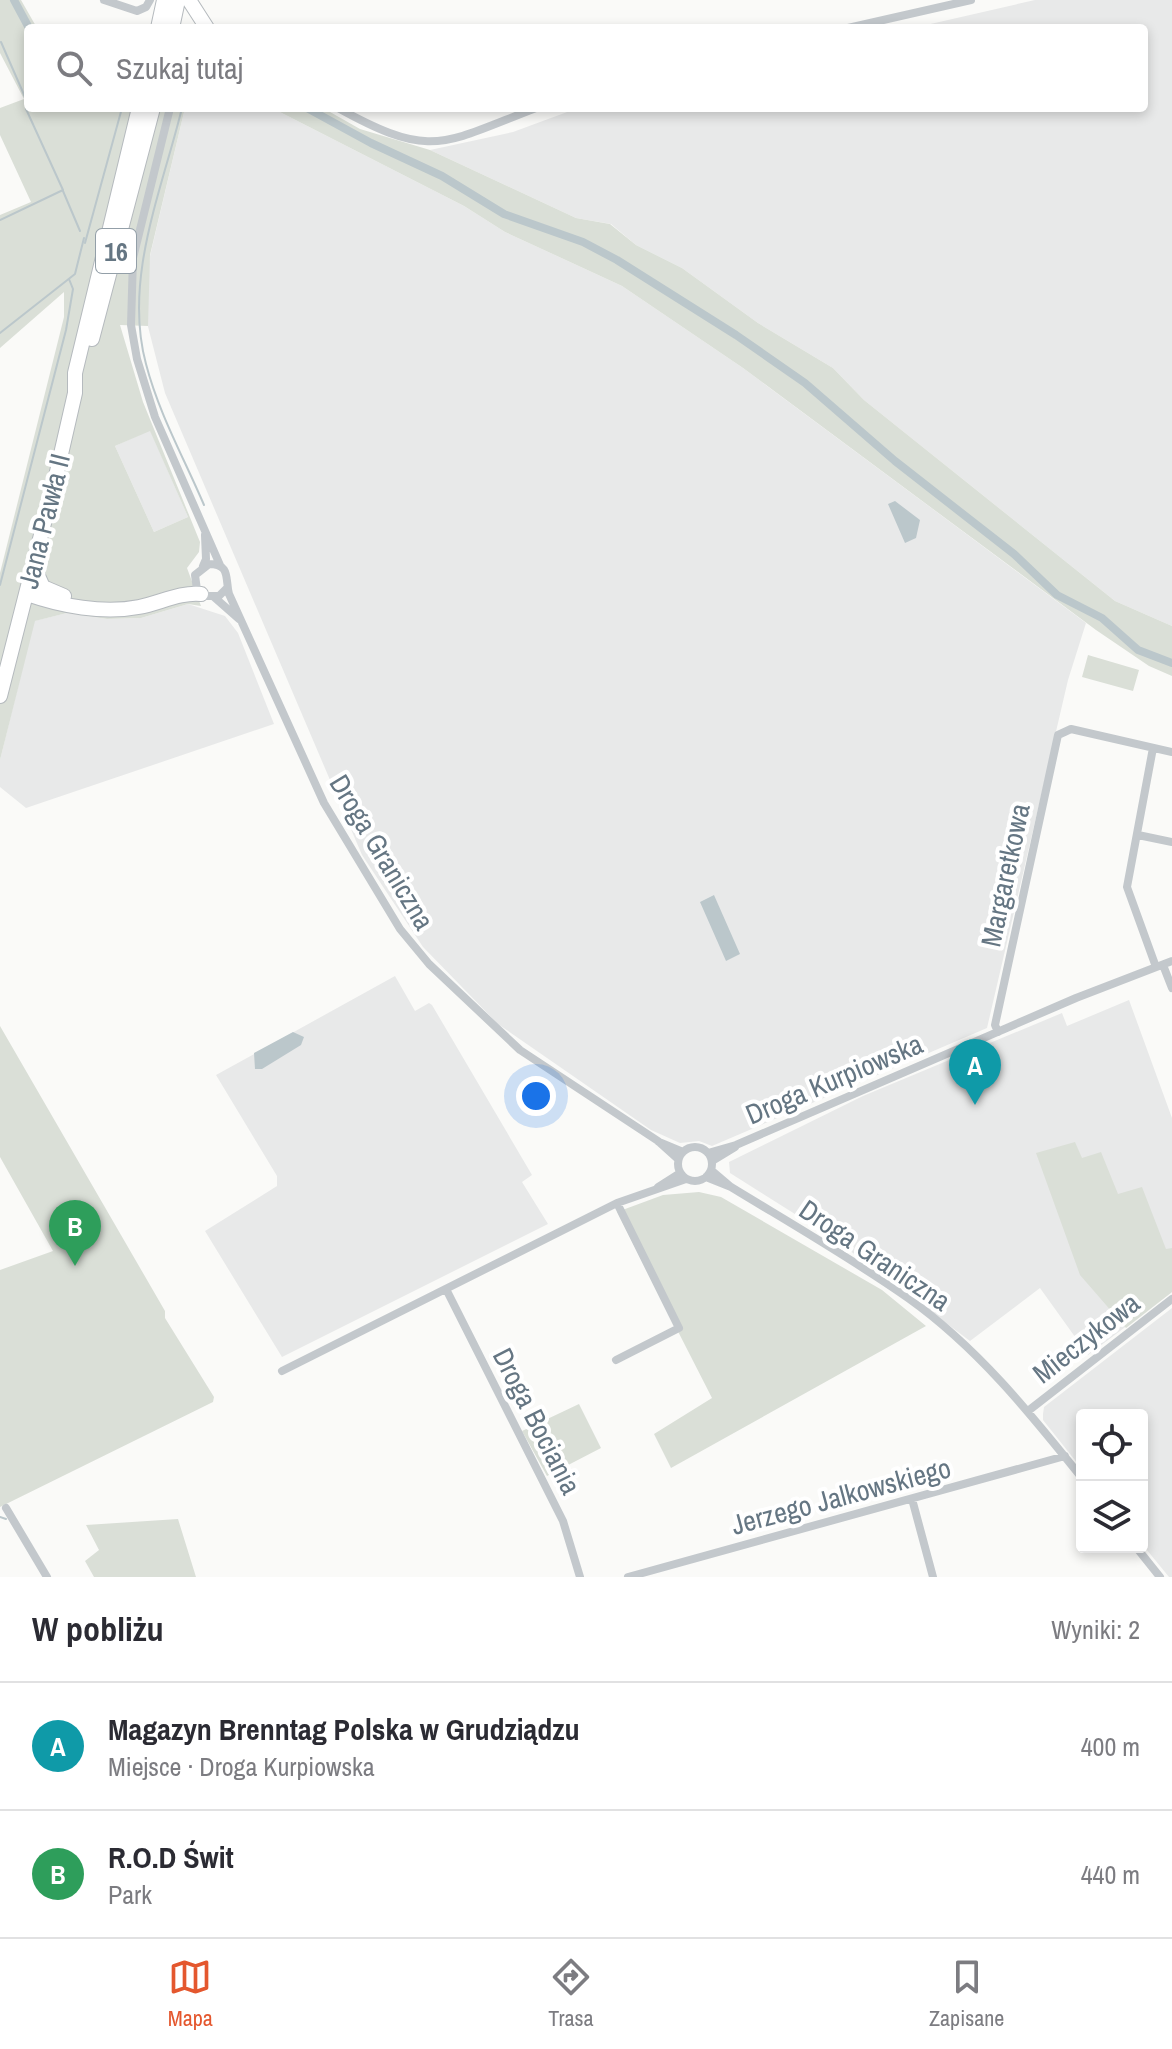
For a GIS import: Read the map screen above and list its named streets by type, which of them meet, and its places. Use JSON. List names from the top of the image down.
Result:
{
  "streets": {
    "main road": ["16", "Jana Pawła II"],
    "street": [
      "Droga Graniczna",
      "Margaretkowa",
      "Droga Kurpiowska",
      "Mieczykowa",
      "Droga Bociania",
      "Jerzego Jalkowskiego"
    ]
  },
  "crossings": [
    ["Droga Graniczna", "Droga Kurpiowska"],
    ["Droga Graniczna", "Mieczykowa"],
    ["Droga Graniczna", "Jerzego Jalkowskiego"],
    ["Margaretkowa", "Droga Kurpiowska"]
  ],
  "page": {
    "search": "Szukaj tutaj",
    "pins": ["A", "B"],
    "heading": ["W pobliżu", "Wyniki: 2"],
    "list": [
      {
        "mark": "A",
        "name": "Magazyn Brenntag Polska w Grudziądzu",
        "note": "Miejsce · Droga Kurpiowska",
        "value": "400 m"
      },
      {
        "mark": "B",
        "name": "R.O.D Świt",
        "note": "Park",
        "value": "440 m"
      }
    ],
    "nav": ["Mapa", "Trasa", "Zapisane"]
  }
}
